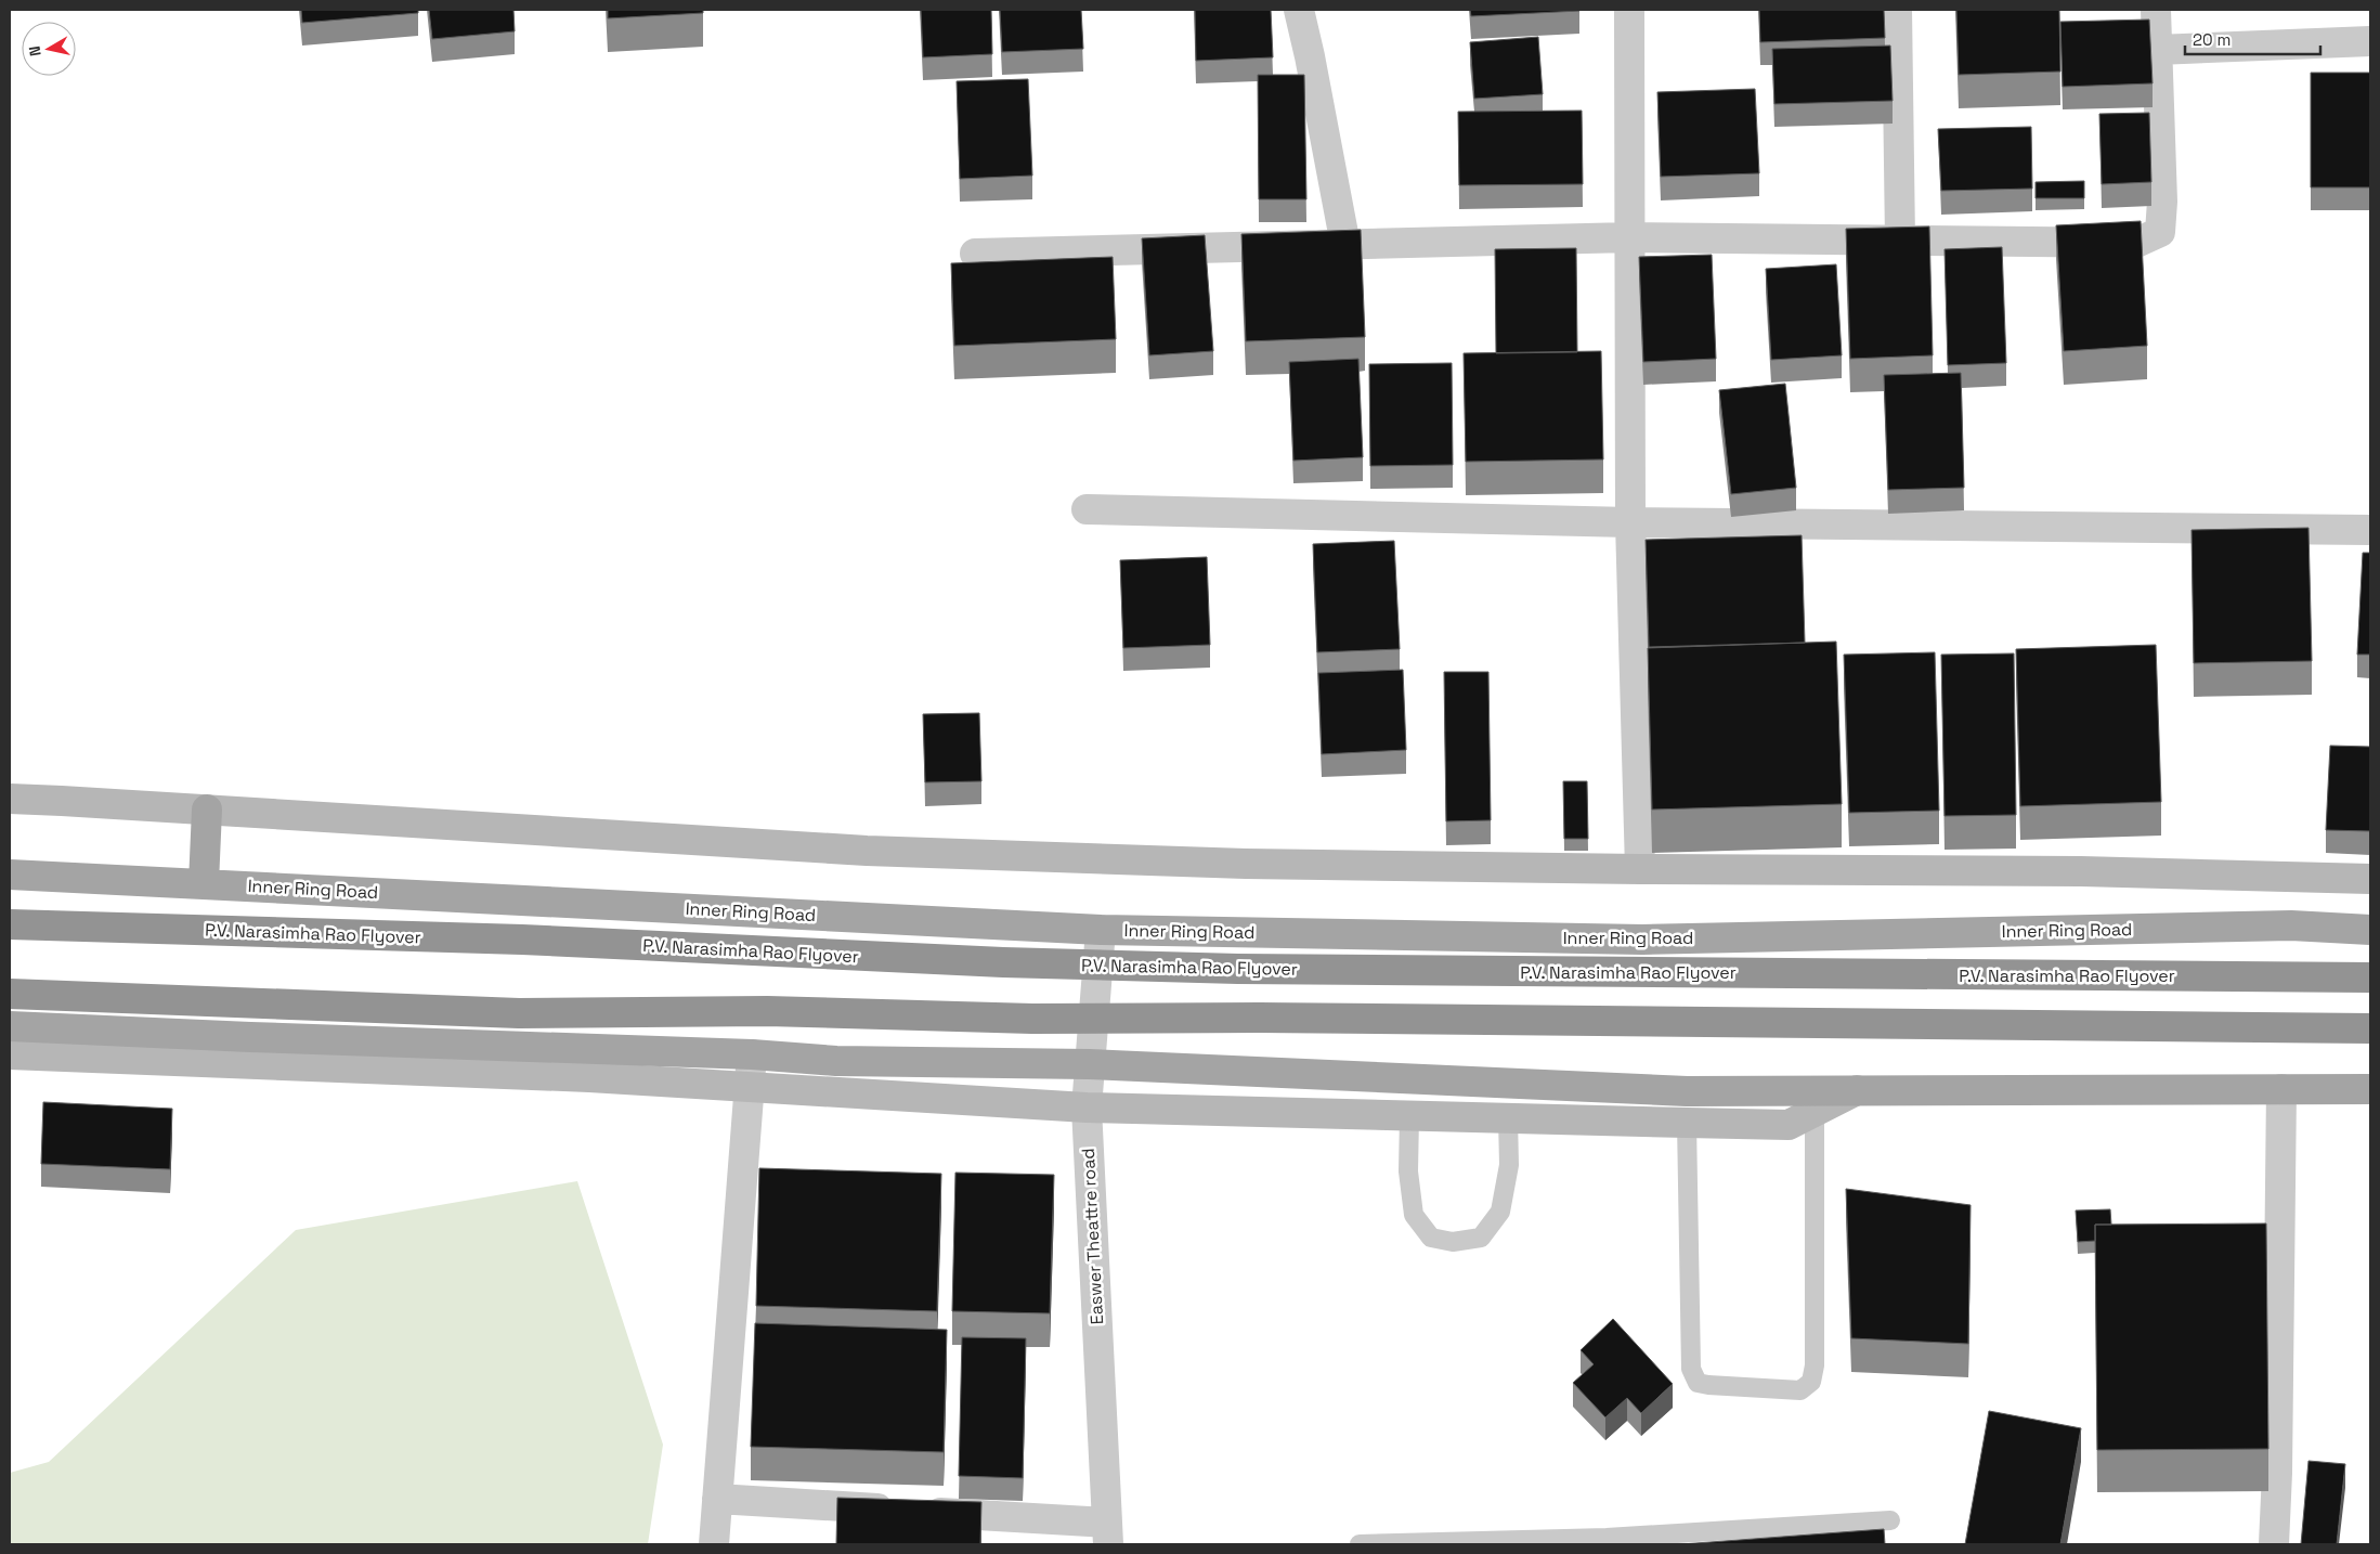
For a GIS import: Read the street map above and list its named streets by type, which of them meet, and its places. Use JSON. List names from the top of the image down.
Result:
{
  "streets": {
    "highway": ["P.V. Narasimha Rao Flyover"],
    "main road": ["Inner Ring Road"],
    "street": ["Easwer Theattre road"]
  },
  "crossings": [
    ["Inner Ring Road", "Easwer Theattre road"]
  ],
  "scale_bar": "20 m",
  "north": "left"
}
